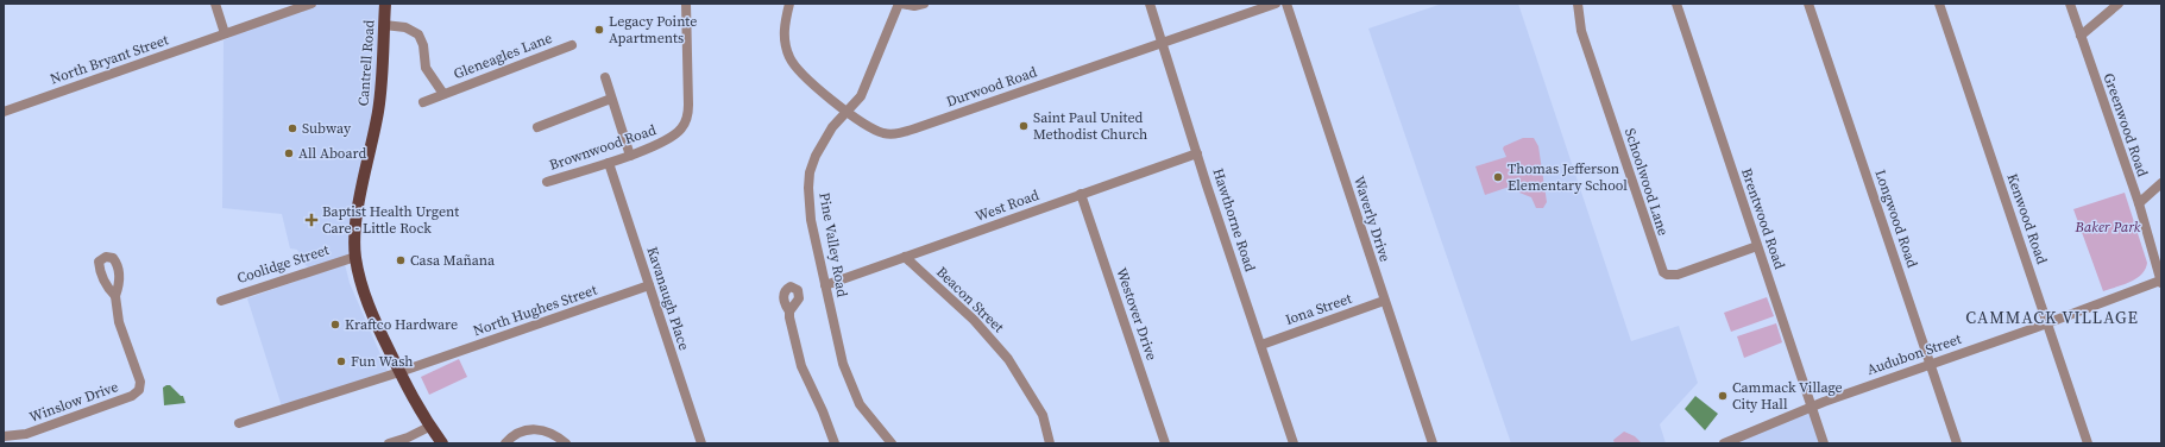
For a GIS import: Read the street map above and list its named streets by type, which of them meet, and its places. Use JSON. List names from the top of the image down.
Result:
{
  "streets": {
    "main road": ["Cantrell Road"],
    "street": [
      "Gleneagles Lane",
      "North Bryant Street",
      "Durwood Road",
      "Greenwood Road",
      "Brownwood Road",
      "Schoolwood Lane",
      "West Road",
      "Waverly Drive",
      "Brentwood Road",
      "Longwood Road",
      "Kenwood Road",
      "Hawthorne Road",
      "Pine Valley Road",
      "Coolidge Street",
      "Kavanaugh Place",
      "Beacon Street",
      "Iona Street",
      "North Hughes Street",
      "Westover Drive",
      "Audubon Street",
      "Winslow Drive"
    ]
  },
  "crossings": [
    ["Gleneagles Lane", "Cantrell Road"],
    ["Cantrell Road", "Coolidge Street"],
    ["Cantrell Road", "North Hughes Street"],
    ["Durwood Road", "Hawthorne Road"],
    ["Durwood Road", "Pine Valley Road"],
    ["Greenwood Road", "Audubon Street"],
    ["Brownwood Road", "Kavanaugh Place"],
    ["Schoolwood Lane", "Brentwood Road"],
    ["West Road", "Hawthorne Road"],
    ["West Road", "Pine Valley Road"],
    ["West Road", "Beacon Street"],
    ["West Road", "Westover Drive"],
    ["Waverly Drive", "Iona Street"],
    ["Brentwood Road", "Audubon Street"],
    ["Longwood Road", "Audubon Street"],
    ["Kenwood Road", "Audubon Street"],
    ["Hawthorne Road", "Iona Street"],
    ["Kavanaugh Place", "North Hughes Street"]
  ],
  "districts": ["CAMMACK VILLAGE"],
  "parks": ["Baker Park"],
  "places": {
    "other": [
      "Legacy Pointe Apartments",
      "Saint Paul United Methodist Church",
      "Subway",
      "All Aboard",
      "Thomas Jefferson Elementary School",
      "Casa Mañana",
      "Kraftco Hardware",
      "Fun Wash",
      "Cammack Village City Hall"
    ],
    "health": ["Baptist Health Urgent Care - Little Rock"]
  }
}
